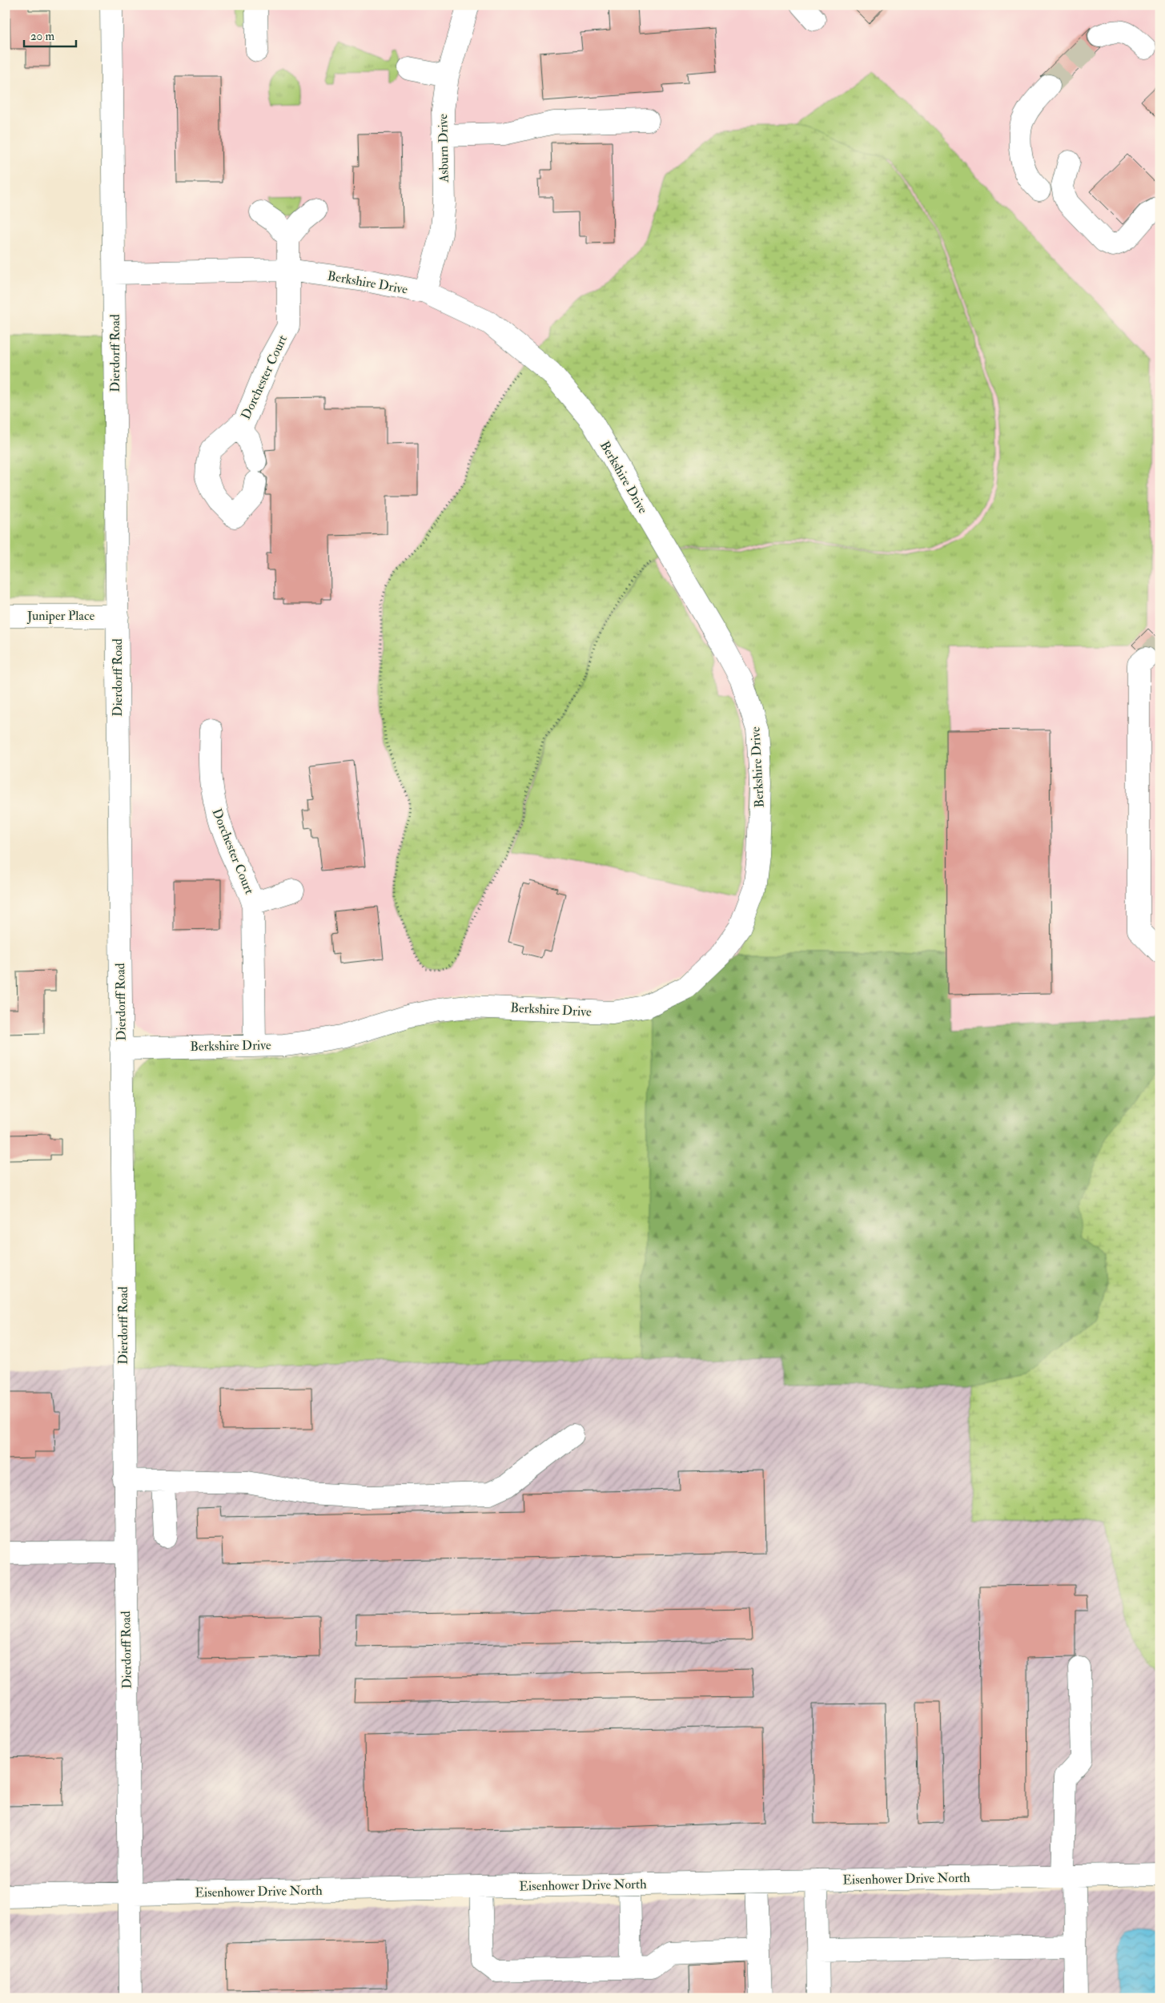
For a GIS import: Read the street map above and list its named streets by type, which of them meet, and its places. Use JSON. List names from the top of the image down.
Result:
{
  "streets": {
    "street": [
      "Asburn Drive",
      "Berkshire Drive",
      "Dierdorff Road",
      "Dorchester Court",
      "Juniper Place",
      "Eisenhower Drive North"
    ]
  },
  "crossings": [
    ["Asburn Drive", "Berkshire Drive"],
    ["Berkshire Drive", "Dierdorff Road"],
    ["Berkshire Drive", "Dorchester Court"],
    ["Dierdorff Road", "Juniper Place"],
    ["Dierdorff Road", "Eisenhower Drive North"]
  ],
  "scale_bar": "20 m"
}
